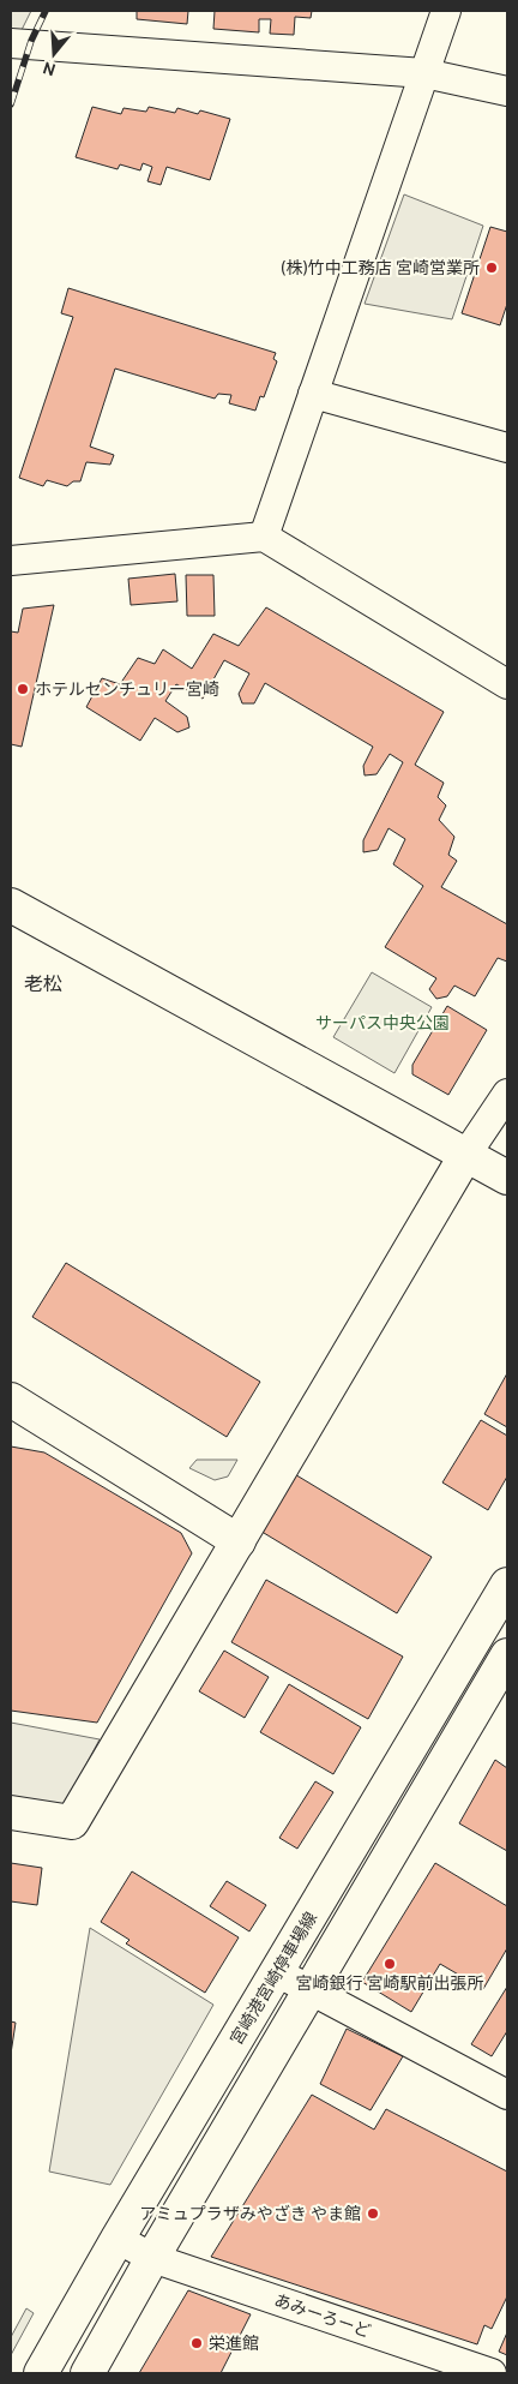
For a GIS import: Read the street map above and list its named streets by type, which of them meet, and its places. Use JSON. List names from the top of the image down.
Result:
{
  "streets": {
    "main road": ["宮崎港宮崎停車場線"],
    "street": ["あみーろーど"]
  },
  "crossings": [
    ["宮崎港宮崎停車場線", "あみーろーど"]
  ],
  "districts": ["老松"],
  "parks": ["サーパス中央公園"],
  "places": [
    "(株)竹中工務店 宮崎営業所",
    "ホテルセンチュリー宮崎",
    "宮崎銀行 宮崎駅前出張所",
    "アミュプラザみやざき やま館",
    "栄進館"
  ],
  "north": "bottom"
}
